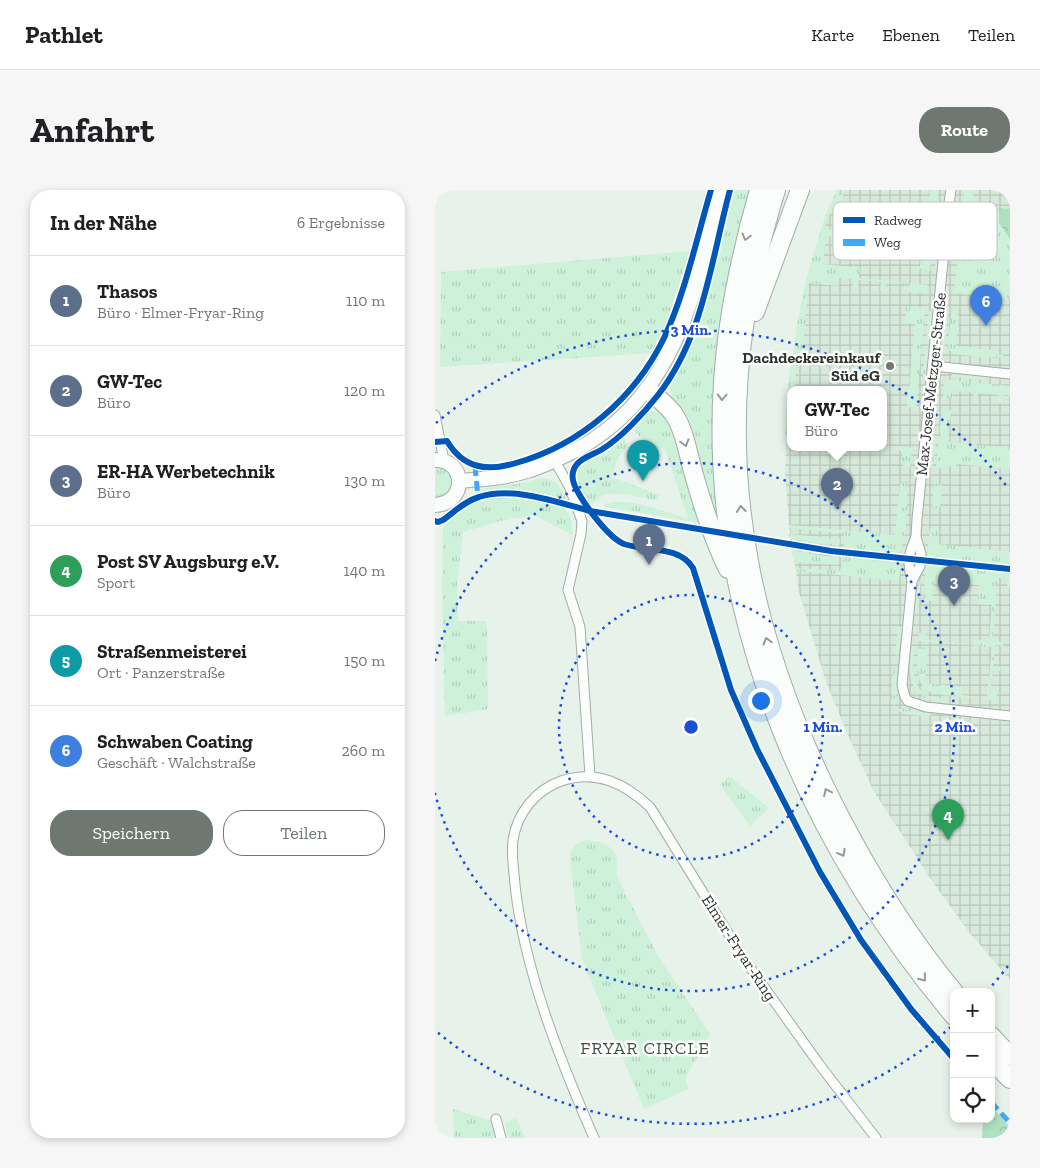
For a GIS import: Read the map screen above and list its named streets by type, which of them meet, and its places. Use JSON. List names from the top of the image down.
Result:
{
  "streets": {
    "street": ["Max-Josef-Metzger-Straße", "Elmer-Fryar-Ring"]
  },
  "districts": ["FRYAR CIRCLE"],
  "places": ["Dachdeckereinkauf Süd eG"],
  "legend": ["Radweg", "Weg"],
  "page": {
    "header": "Pathlet",
    "nav": ["Karte", "Ebenen", "Teilen"],
    "buttons": [
      "Route",
      ["Speichern", "Teilen"]
    ],
    "title": "Anfahrt",
    "heading": ["In der Nähe", "6 Ergebnisse"],
    "list": [
      {
        "mark": "1",
        "name": "Thasos",
        "note": "Büro · Elmer-Fryar-Ring",
        "value": "110 m"
      },
      {
        "mark": "2",
        "name": "GW-Tec",
        "note": "Büro",
        "value": "120 m"
      },
      {
        "mark": "3",
        "name": "ER-HA Werbetechnik",
        "note": "Büro",
        "value": "130 m"
      },
      {
        "mark": "4",
        "name": "Post SV Augsburg e.V.",
        "note": "Sport",
        "value": "140 m"
      },
      {
        "mark": "5",
        "name": "Straßenmeisterei",
        "note": "Ort · Panzerstraße",
        "value": "150 m"
      },
      {
        "mark": "6",
        "name": "Schwaben Coating",
        "note": "Geschäft · Walchstraße",
        "value": "260 m"
      }
    ],
    "pins": [
      "6",
      "5",
      "2",
      "1",
      "3",
      "4"
    ],
    "popup": ["GW-Tec", "Büro"],
    "map_buttons": ["+", "−"]
  },
  "rings": ["3 Min.", "1 Min.", "2 Min."]
}
